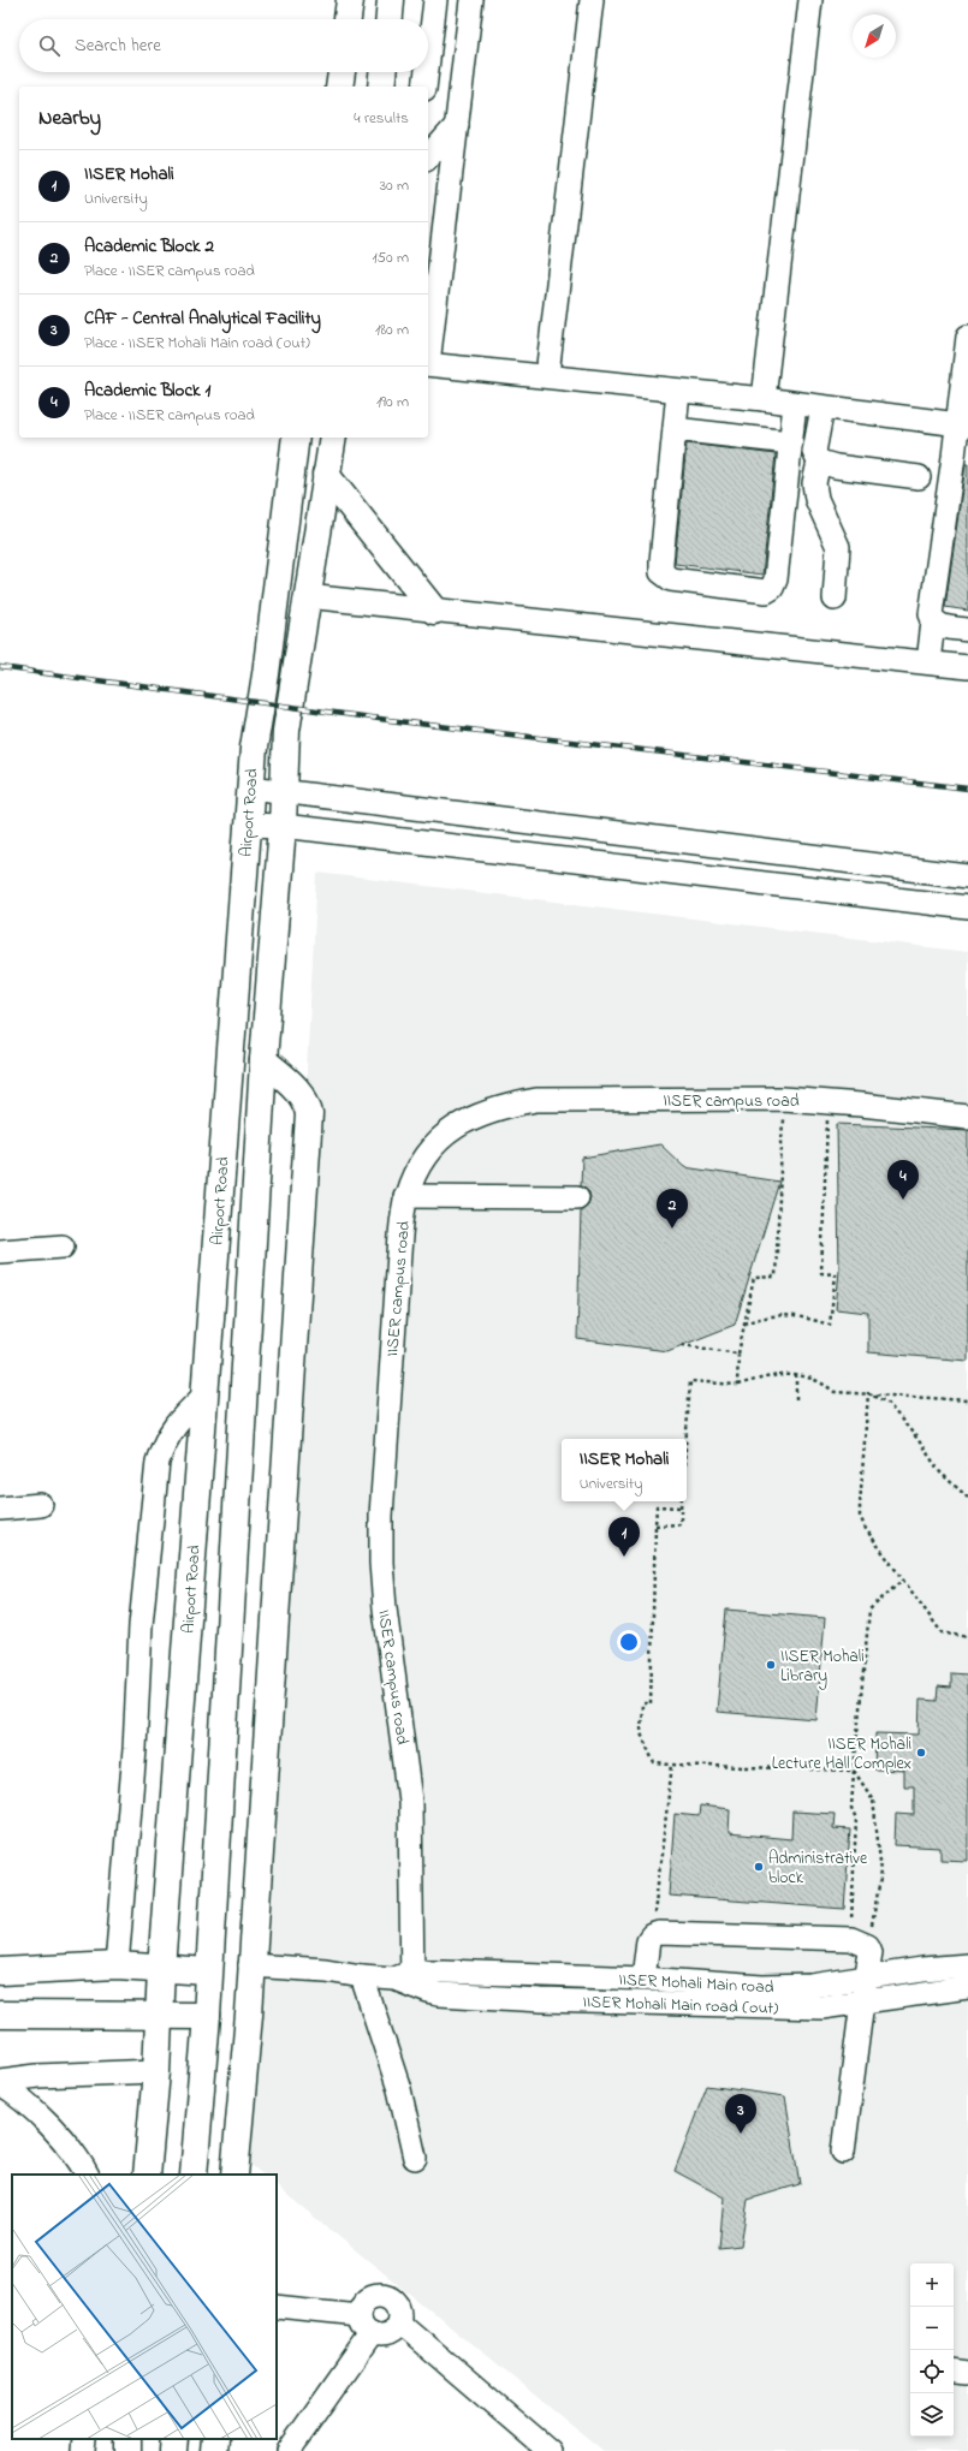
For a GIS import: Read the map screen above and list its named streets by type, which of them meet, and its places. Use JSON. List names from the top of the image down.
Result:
{
  "streets": {
    "main road": ["Airport Road"],
    "street": ["IISER campus road", "IISER Mohali Main road", "IISER Mohali Main road (out)"]
  },
  "crossings": [
    ["IISER campus road", "IISER Mohali Main road"],
    ["IISER campus road", "IISER Mohali Main road (out)"],
    ["IISER Mohali Main road", "IISER Mohali Main road (out)"]
  ],
  "places": ["IISER Mohali Library", "IISER Mohali Lecture Hall Complex", "Administrative block"],
  "north": "bottom left",
  "page": {
    "search": "Search here",
    "heading": ["Nearby", "4 results"],
    "list": [
      {
        "mark": "1",
        "name": "IISER Mohali",
        "note": "University",
        "value": "30 m"
      },
      {
        "mark": "2",
        "name": "Academic Block 2",
        "note": "Place · IISER campus road",
        "value": "150 m"
      },
      {
        "mark": "3",
        "name": "CAF - Central Analytical Facility",
        "note": "Place · IISER Mohali Main road (out)",
        "value": "180 m"
      },
      {
        "mark": "4",
        "name": "Academic Block 1",
        "note": "Place · IISER campus road",
        "value": "190 m"
      }
    ],
    "pins": [
      "4",
      "2",
      "1",
      "3"
    ],
    "popup": ["IISER Mohali", "University"],
    "map_buttons": ["+", "−"]
  }
}
